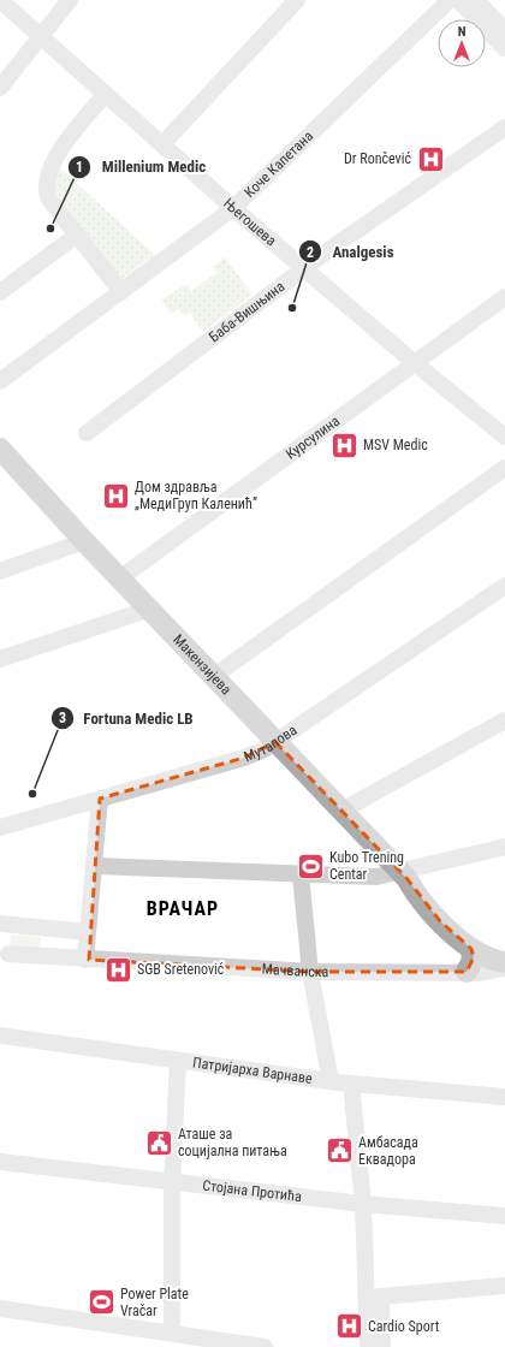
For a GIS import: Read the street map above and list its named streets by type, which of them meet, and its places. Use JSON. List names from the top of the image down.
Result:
{
  "streets": {
    "main road": ["Макензијева"],
    "street": [
      "Коче Капетана",
      "Његошева",
      "Баба-Вишњина",
      "Курсулина",
      "Мутапова",
      "Мачванска",
      "Патријарха Варнаве",
      "Стојана Протића"
    ]
  },
  "crossings": [
    ["Коче Капетана", "Његошева"],
    ["Његошева", "Баба-Вишњина"],
    ["Његошева", "Курсулина"],
    ["Курсулина", "Макензијева"],
    ["Макензијева", "Мутапова"]
  ],
  "districts": ["ВРАЧАР"],
  "places": {
    "hospital": [
      "Dr Rončević",
      "MSV Medic",
      "Дом здравља „МедиГруп Каленић”",
      "SGB Sretenović",
      "Cardio Sport"
    ],
    "other": ["Millenium Medic", "Analgesis", "Fortuna Medic LB"],
    "sports": ["Kubo Trening Centar", "Power Plate Vračar"],
    "public building": ["Аташе за социјална питања", "Амбасада Еквадора"]
  },
  "north": "top"
}
